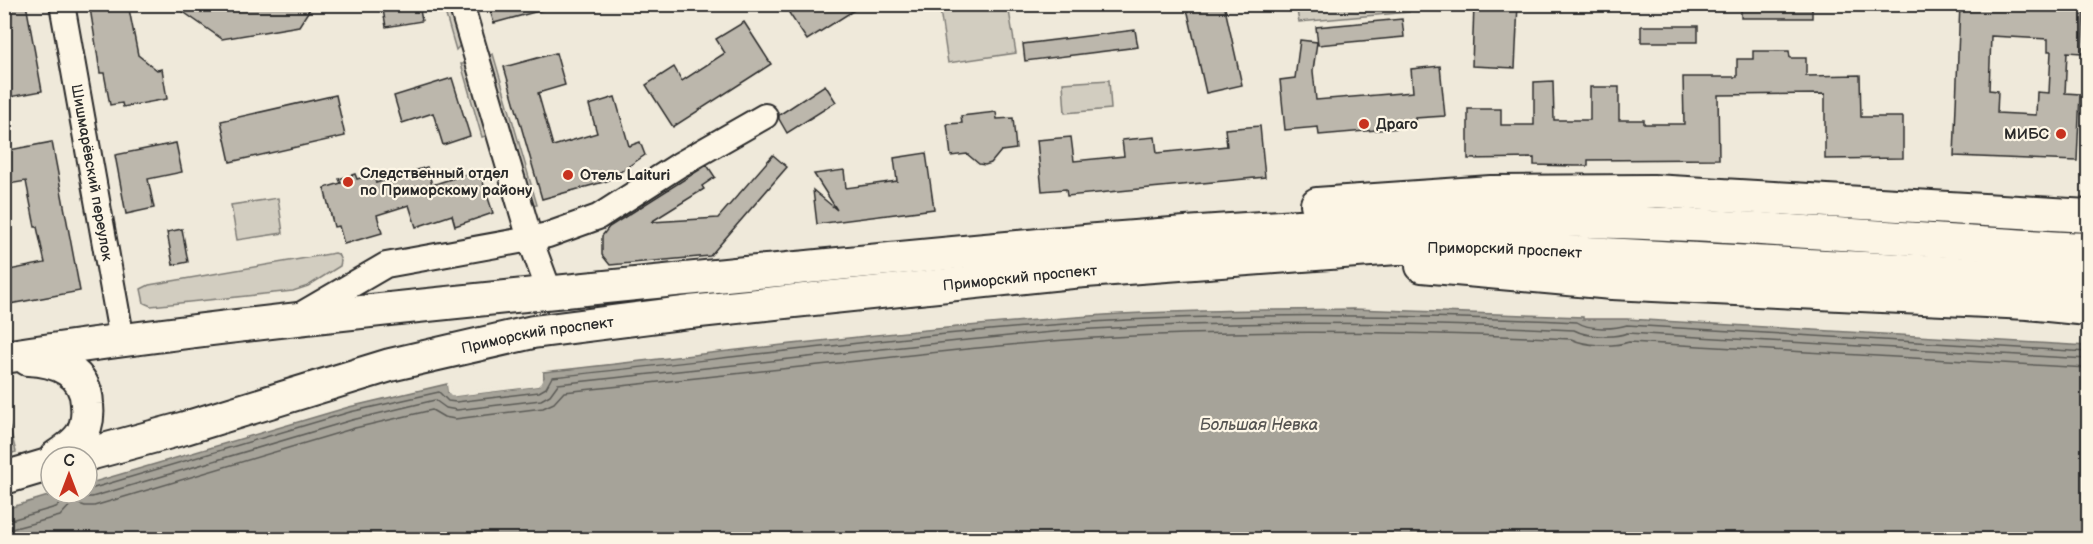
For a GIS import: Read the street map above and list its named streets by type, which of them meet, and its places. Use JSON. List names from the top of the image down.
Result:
{
  "streets": {
    "main road": ["Приморский проспект"],
    "street": ["Шишмарёвский переулок"]
  },
  "crossings": [
    ["Шишмарёвский переулок", "Приморский проспект"]
  ],
  "water": ["Большая Невка"],
  "places": [
    "Драго",
    "МИБС",
    "Отель Laituri",
    "Следственный отдел по Приморскому району"
  ],
  "north": "top"
}
